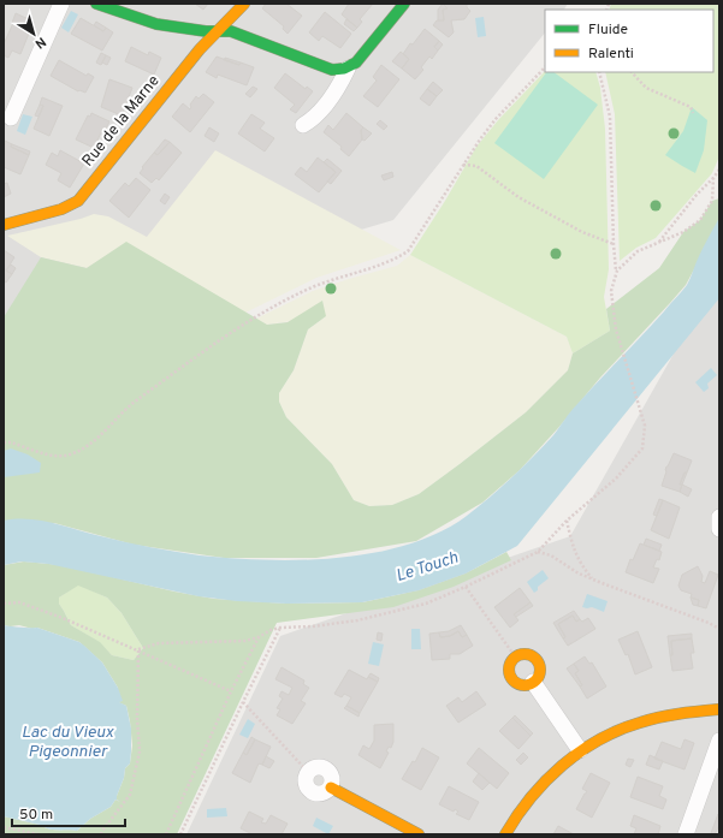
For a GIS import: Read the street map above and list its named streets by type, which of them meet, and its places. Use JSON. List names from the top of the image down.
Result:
{
  "streets": {
    "street": ["Rue de la Marne"]
  },
  "water": ["Le Touch", "Lac du Vieux Pigeonnier"],
  "legend": ["Fluide", "Ralenti"],
  "scale_bar": "50 m",
  "north": "bottom right"
}
